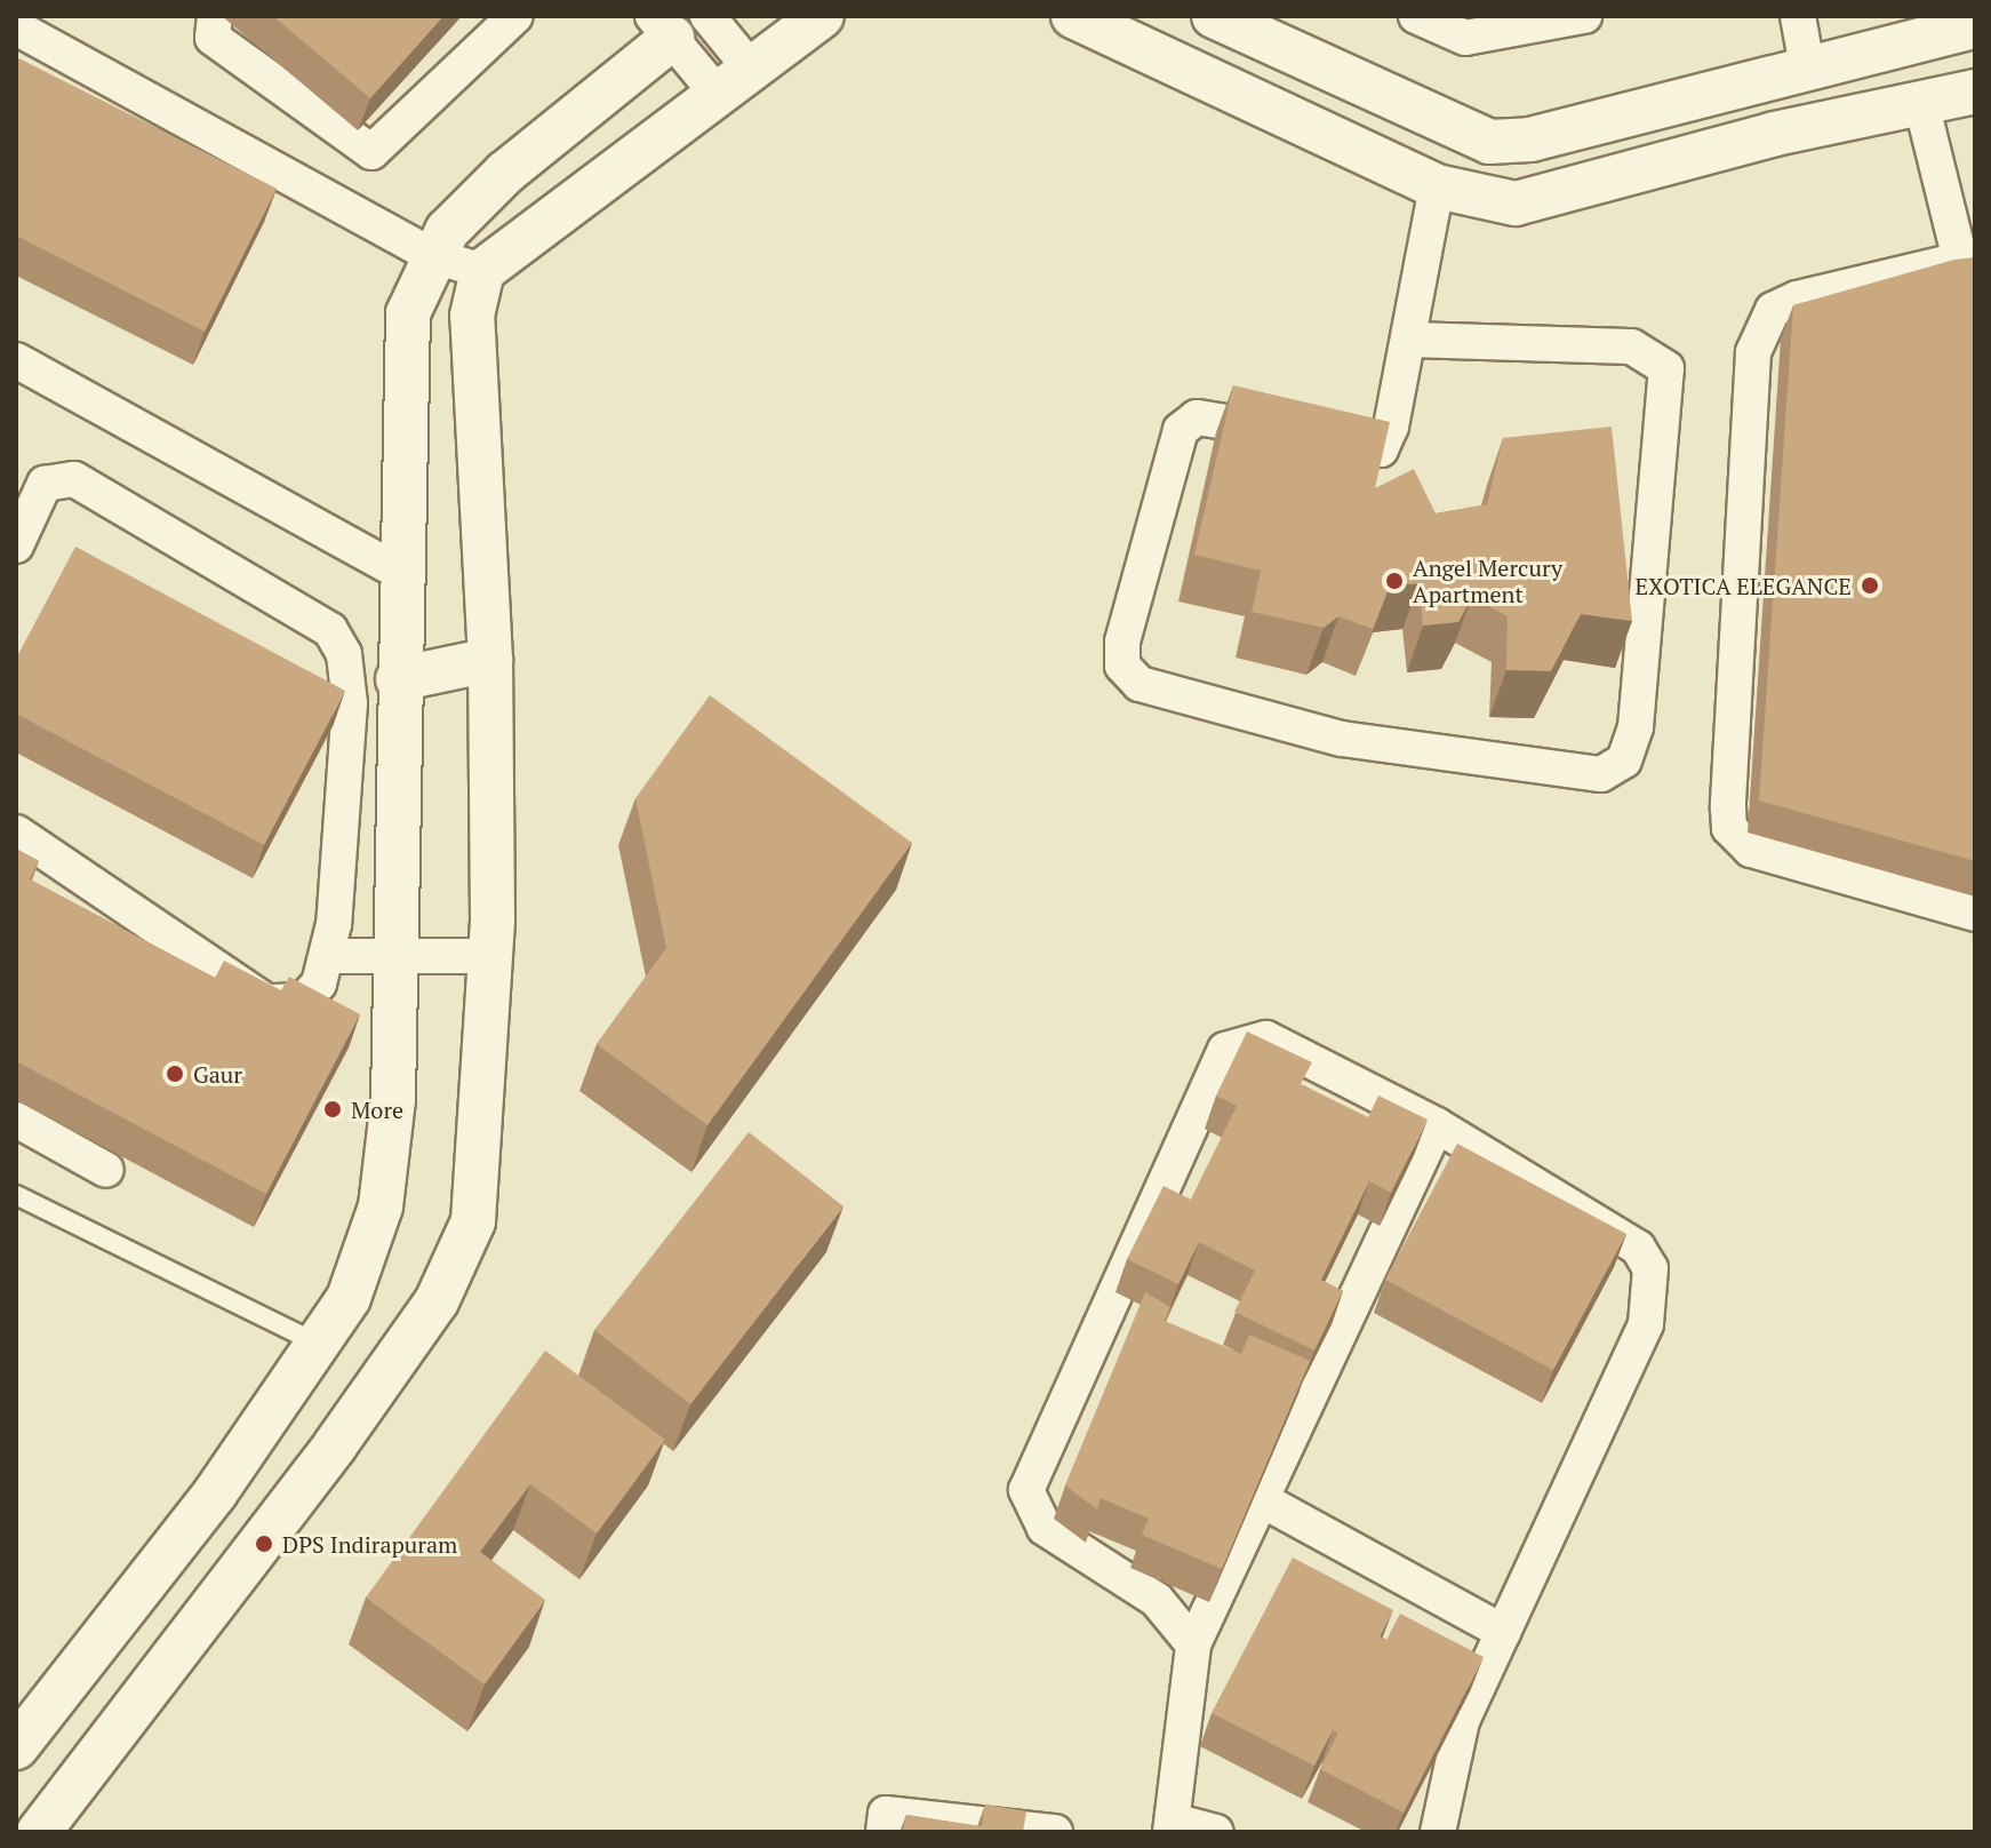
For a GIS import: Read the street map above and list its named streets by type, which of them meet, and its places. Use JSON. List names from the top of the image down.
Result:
{
  "places": [
    "Angel Mercury Apartment",
    "EXOTICA ELEGANCE",
    "Gaur",
    "More",
    "DPS Indirapuram"
  ]
}
